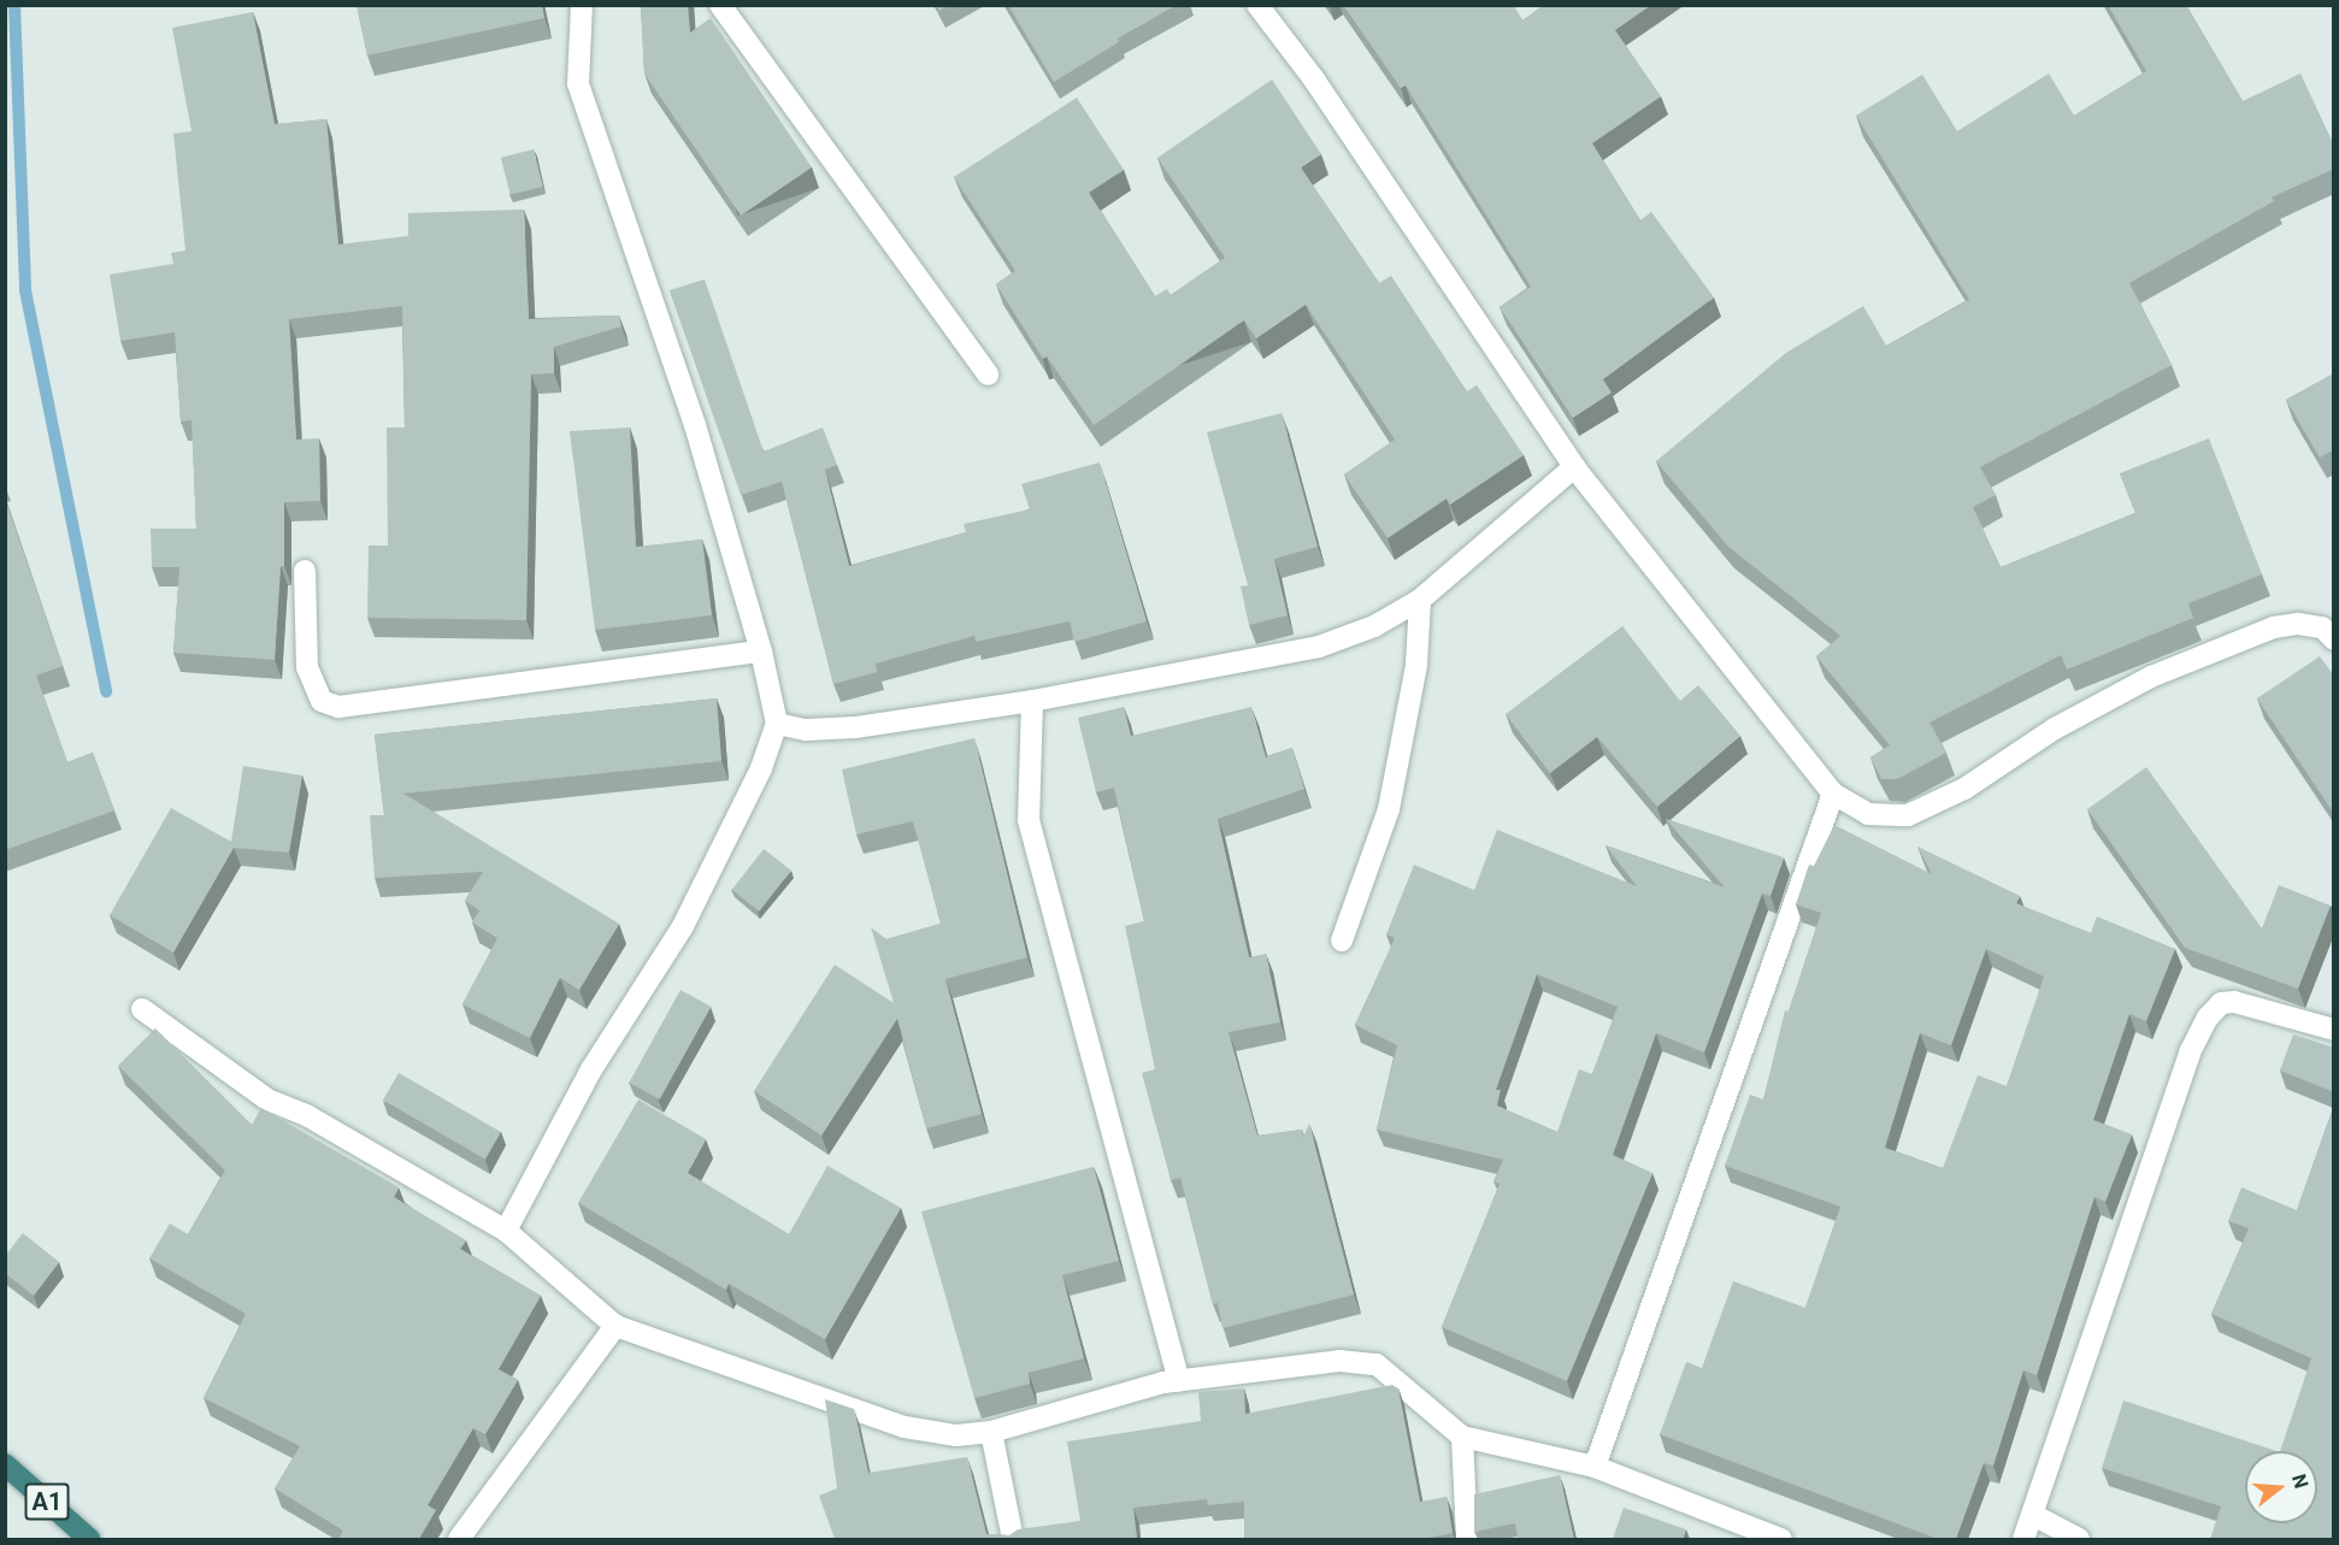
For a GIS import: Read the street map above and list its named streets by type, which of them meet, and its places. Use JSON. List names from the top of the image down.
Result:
{
  "streets": {
    "highway": ["A1"]
  },
  "north": "right"
}
